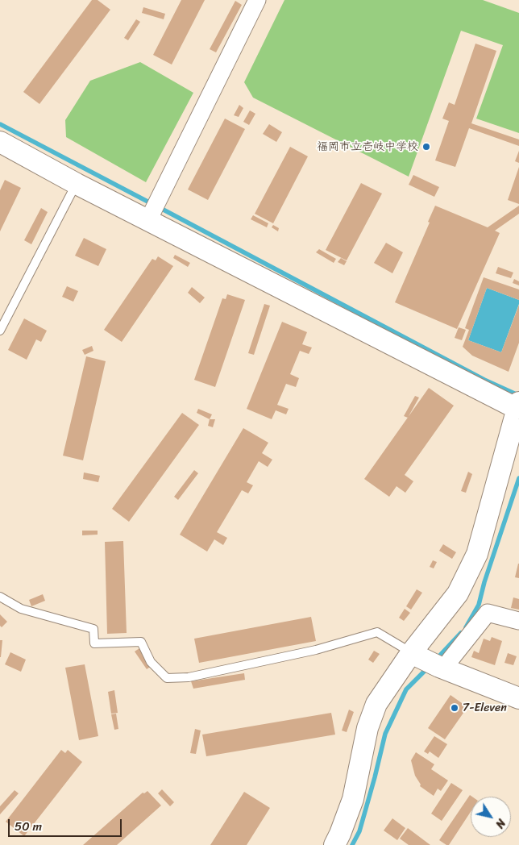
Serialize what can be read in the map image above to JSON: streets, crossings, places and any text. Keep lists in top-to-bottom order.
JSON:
{
  "places": ["福岡市立壱岐中学校", "7-Eleven"],
  "scale_bar": "50 m",
  "north": "bottom right"
}
